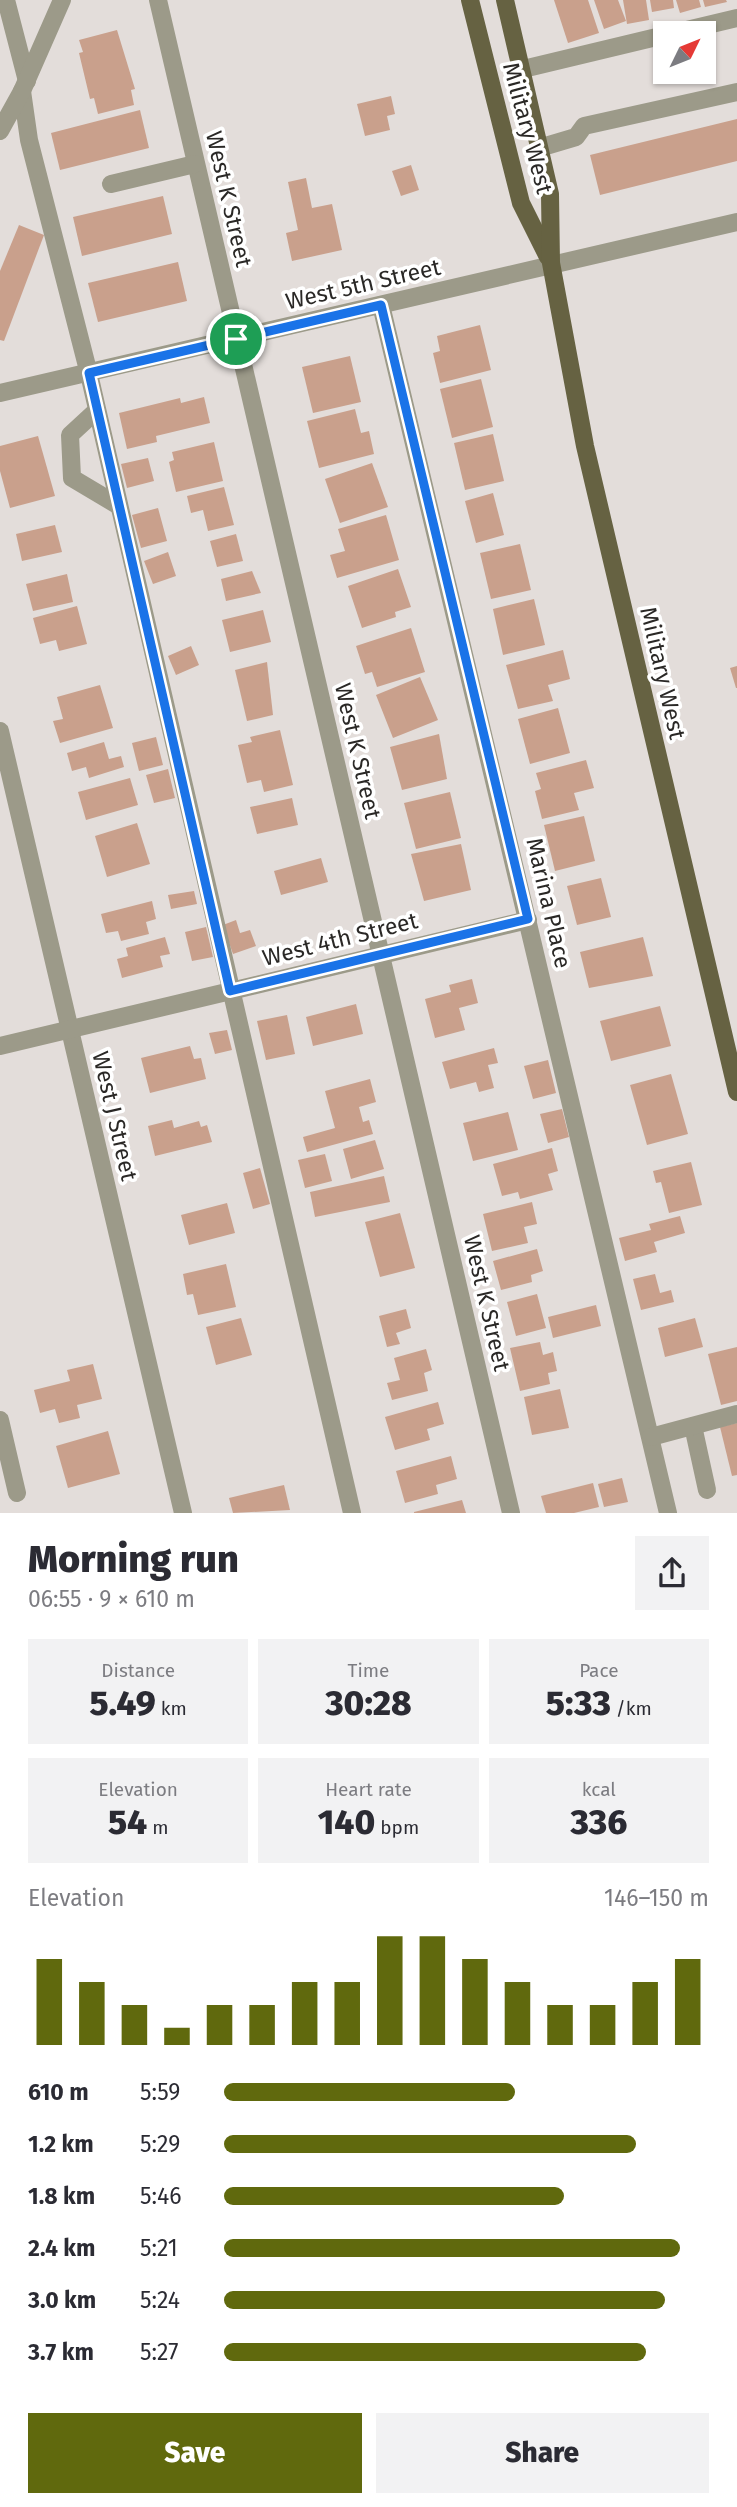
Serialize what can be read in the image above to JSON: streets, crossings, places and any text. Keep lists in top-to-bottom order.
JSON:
{
  "streets": {
    "main road": ["Military West"],
    "street": [
      "West K Street",
      "West 5th Street",
      "Marina Place",
      "West 4th Street",
      "West J Street"
    ]
  },
  "crossings": [
    ["Military West", "West 5th Street"],
    ["West K Street", "West 5th Street"],
    ["West K Street", "West 4th Street"],
    ["West 5th Street", "Marina Place"],
    ["Marina Place", "West 4th Street"],
    ["West 4th Street", "West J Street"]
  ],
  "north": "top right",
  "page": {
    "heading": ["Morning run", "06:55 · 9 × 610 m"],
    "stats": [
      ["Distance", "5.49 km"],
      ["Time", "30:28"],
      ["Pace", "5:33 /km"],
      ["Elevation", "54 m"],
      ["Heart rate", "140 bpm"],
      ["kcal", "336"]
    ],
    "chart": ["Elevation", "146–150 m"],
    "list": [
      {
        "name": "610 m",
        "note": "5:59"
      },
      {
        "name": "1.2 km",
        "note": "5:29"
      },
      {
        "name": "1.8 km",
        "note": "5:46"
      },
      {
        "name": "2.4 km",
        "note": "5:21"
      },
      {
        "name": "3.0 km",
        "note": "5:24"
      },
      {
        "name": "3.7 km",
        "note": "5:27"
      }
    ],
    "buttons": ["Save", "Share"]
  }
}
